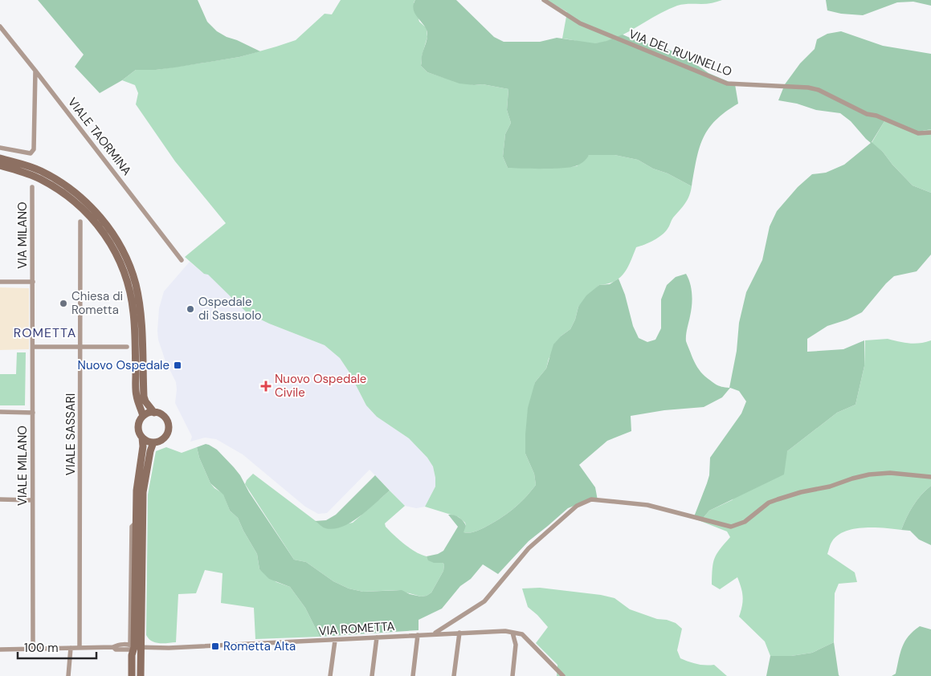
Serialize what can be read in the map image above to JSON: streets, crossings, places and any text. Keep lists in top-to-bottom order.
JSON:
{
  "streets": {
    "street": [
      "VIA DEL RUVINELLO",
      "VIALE TAORMINA",
      "VIA MILANO",
      "VIALE SASSARI",
      "VIALE MILANO",
      "VIA ROMETTA"
    ]
  },
  "crossings": [
    ["VIA MILANO", "VIALE MILANO"],
    ["VIALE SASSARI", "VIA ROMETTA"],
    ["VIALE MILANO", "VIA ROMETTA"]
  ],
  "districts": ["ROMETTA"],
  "places": {
    "other": ["Chiesa di Rometta", "Ospedale di Sassuolo"],
    "transit": ["Nuovo Ospedale", "Rometta Alta"],
    "health": ["Nuovo Ospedale Civile"]
  },
  "scale_bar": "100 m"
}
